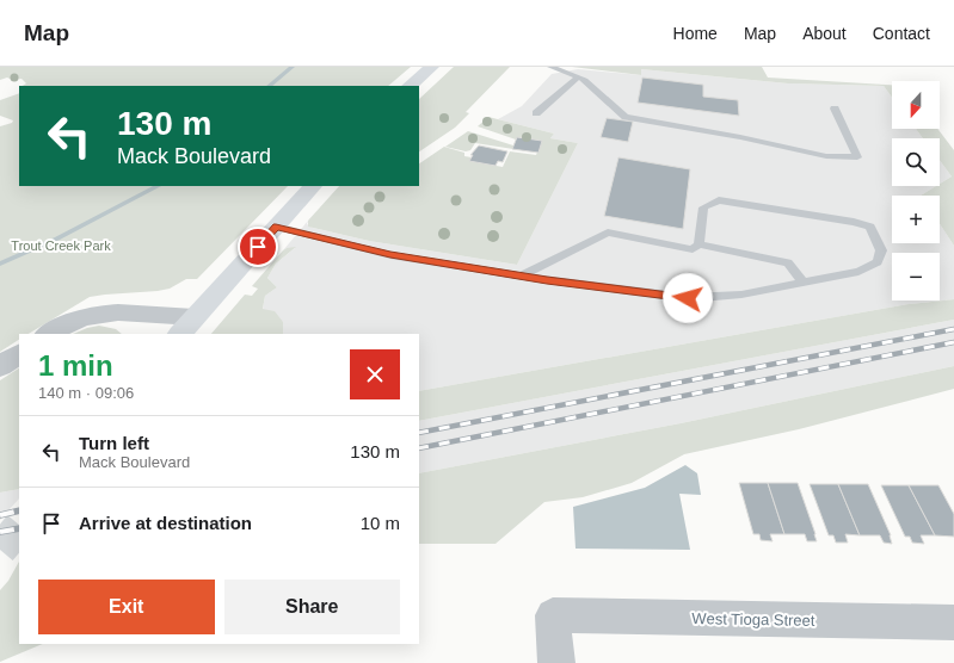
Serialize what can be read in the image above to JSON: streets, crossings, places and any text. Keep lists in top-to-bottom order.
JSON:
{
  "streets": {
    "street": ["West Tioga Street"]
  },
  "parks": ["Trout Creek Park"],
  "north": "bottom",
  "page": {
    "header": "Map",
    "nav": [
      "Home",
      "Map",
      "About",
      "Contact"
    ],
    "map_buttons": ["+", "−"],
    "turn": ["130 m", "Mack Boulevard"],
    "heading": ["1 min", "140 m · 09:06"],
    "list": [
      {
        "name": "Turn left",
        "note": "Mack Boulevard",
        "value": "130 m"
      },
      {
        "name": "Arrive at destination",
        "value": "10 m"
      }
    ],
    "buttons": ["Exit", "Share"]
  }
}
